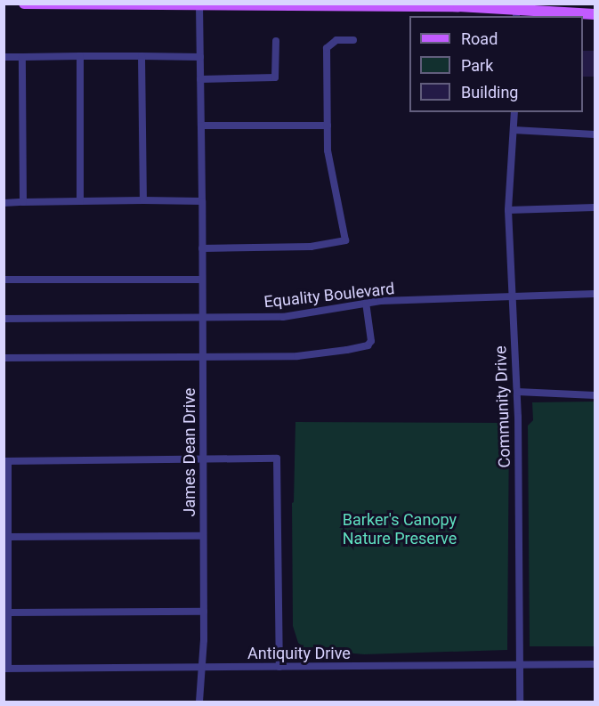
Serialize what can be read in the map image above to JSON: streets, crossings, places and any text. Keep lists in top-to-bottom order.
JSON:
{
  "streets": {
    "street": [
      "Equality Boulevard",
      "Community Drive",
      "James Dean Drive",
      "Antiquity Drive"
    ]
  },
  "crossings": [
    ["Equality Boulevard", "Community Drive"],
    ["Equality Boulevard", "James Dean Drive"],
    ["Community Drive", "Antiquity Drive"],
    ["James Dean Drive", "Antiquity Drive"]
  ],
  "parks": ["Barker's Canopy Nature Preserve"],
  "legend": ["Road", "Park", "Building"]
}
